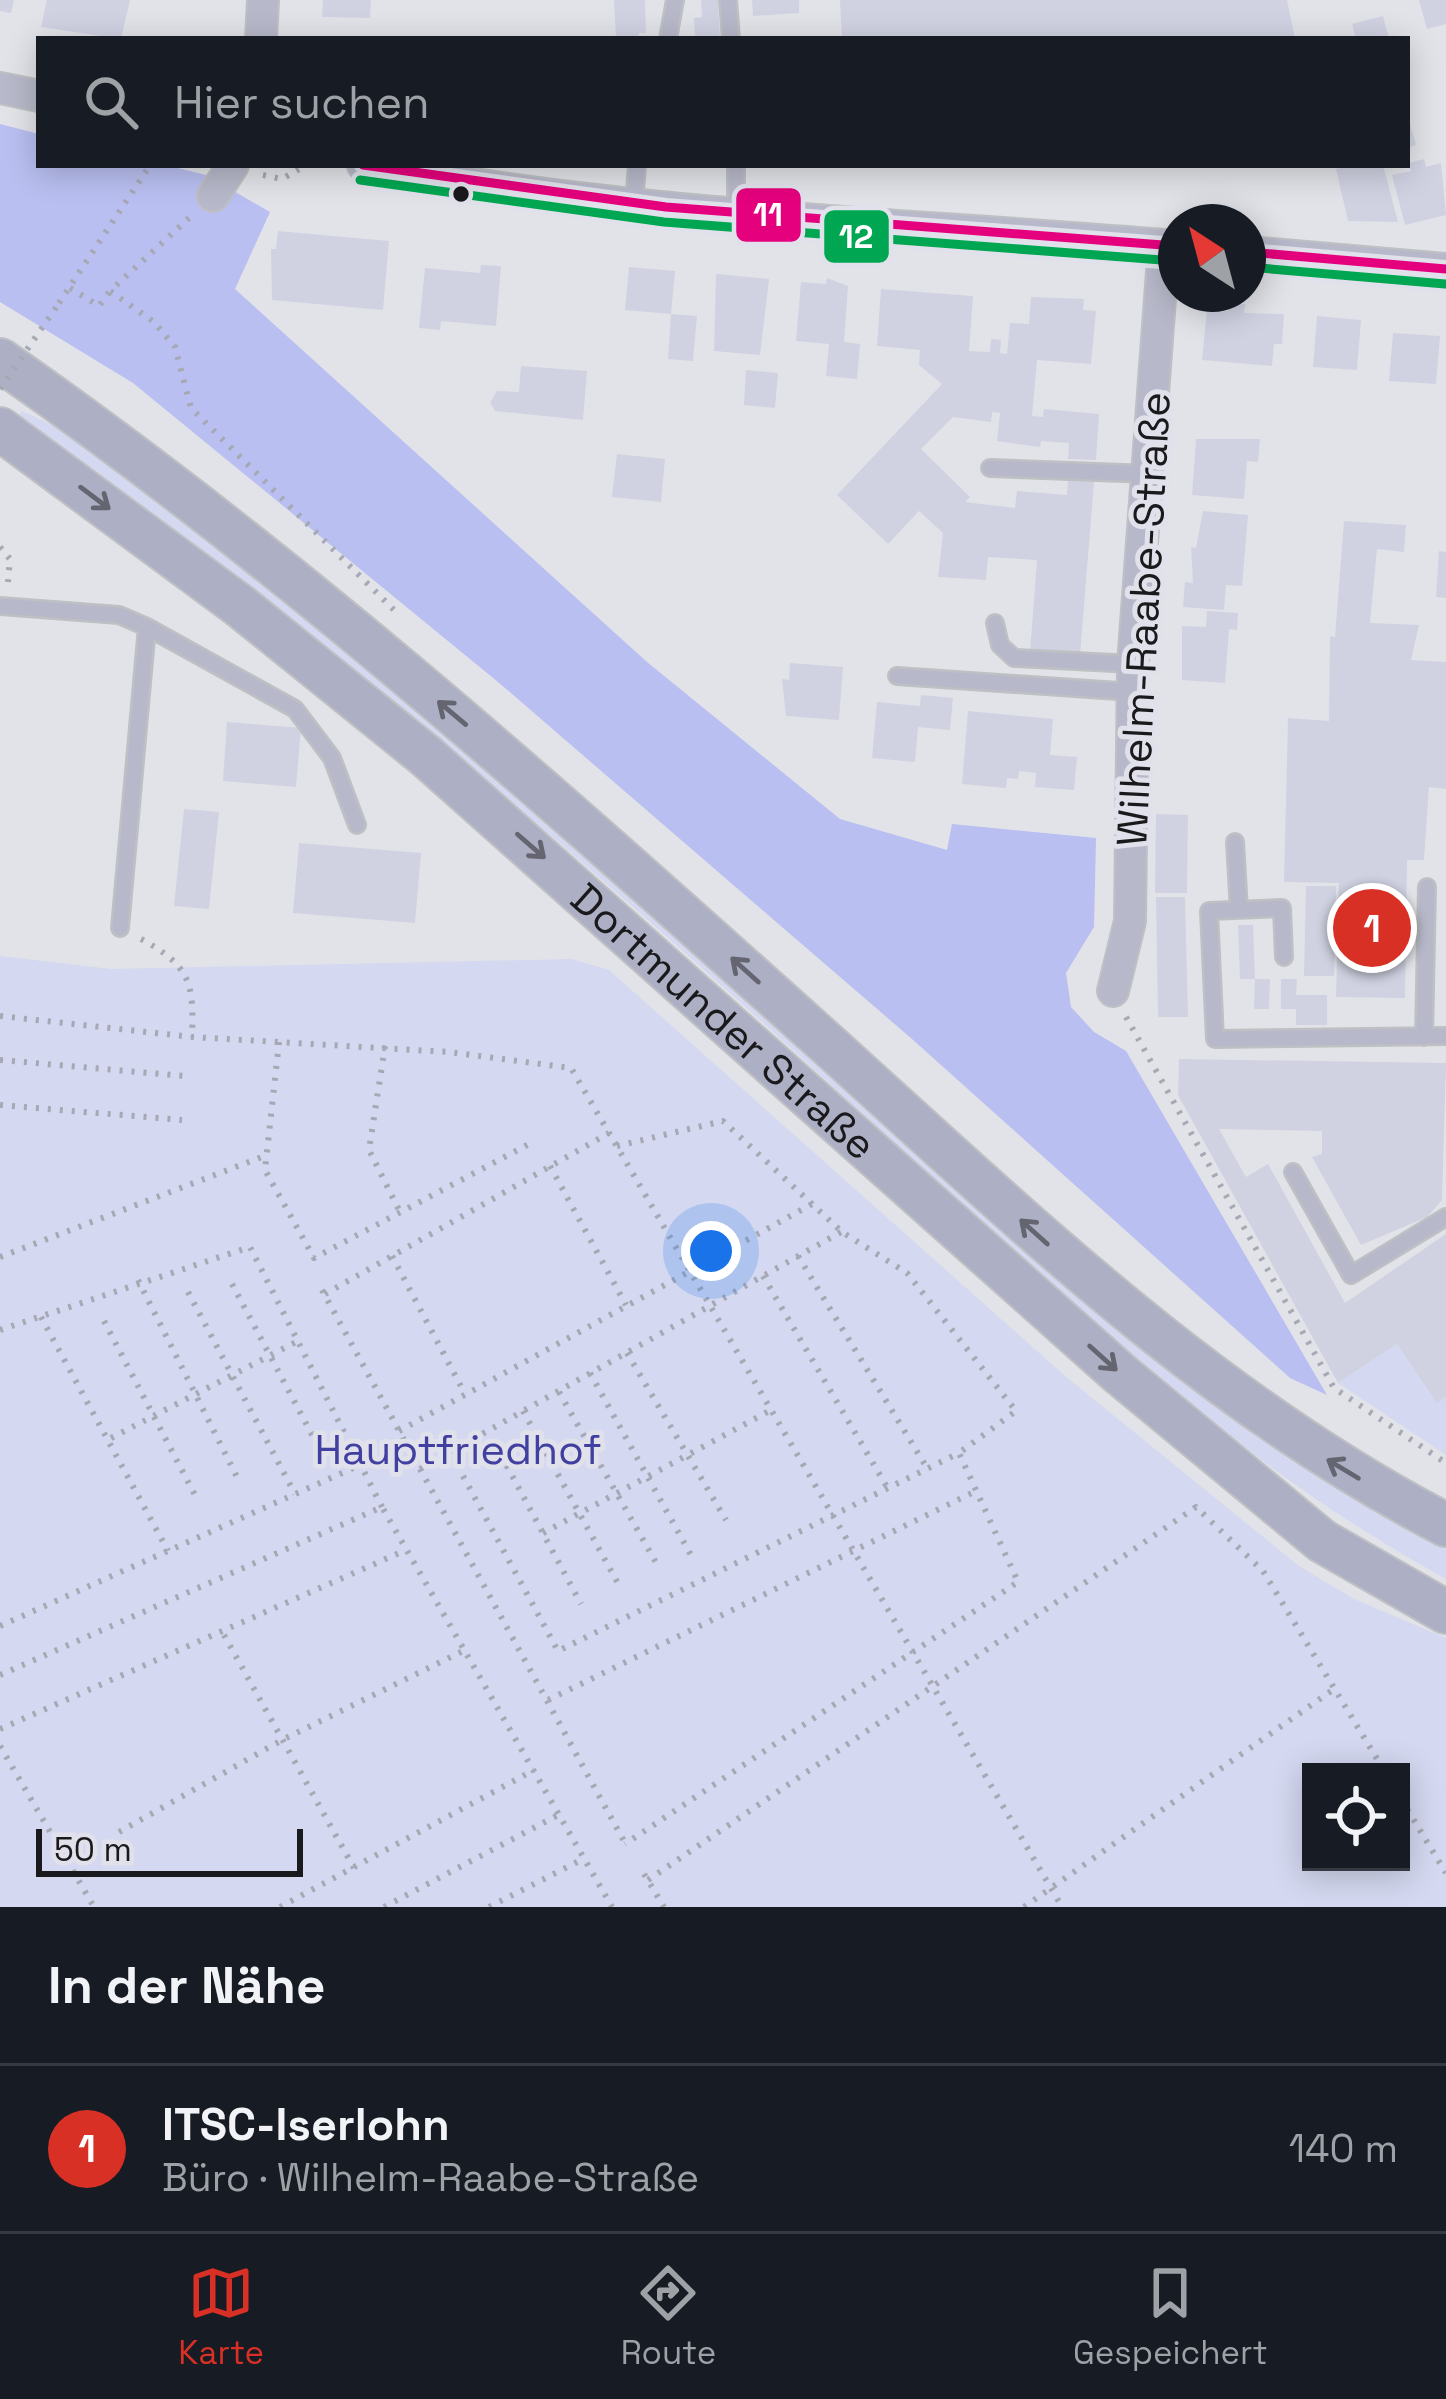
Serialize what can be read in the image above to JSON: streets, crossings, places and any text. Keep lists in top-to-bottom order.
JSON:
{
  "streets": {
    "main road": ["Dortmunder Straße"],
    "street": ["Wilhelm-Raabe-Straße"]
  },
  "parks": ["Hauptfriedhof"],
  "lines": ["transit line 11", "transit line 12"],
  "scale_bar": "50 m",
  "north": "top left",
  "page": {
    "search": "Hier suchen",
    "pins": "1",
    "scale": "50 m",
    "heading": "In der Nähe",
    "list": [
      {
        "mark": "1",
        "name": "ITSC-Iserlohn",
        "note": "Büro · Wilhelm-Raabe-Straße",
        "value": "140 m"
      }
    ],
    "nav": ["Karte", "Route", "Gespeichert"]
  }
}
